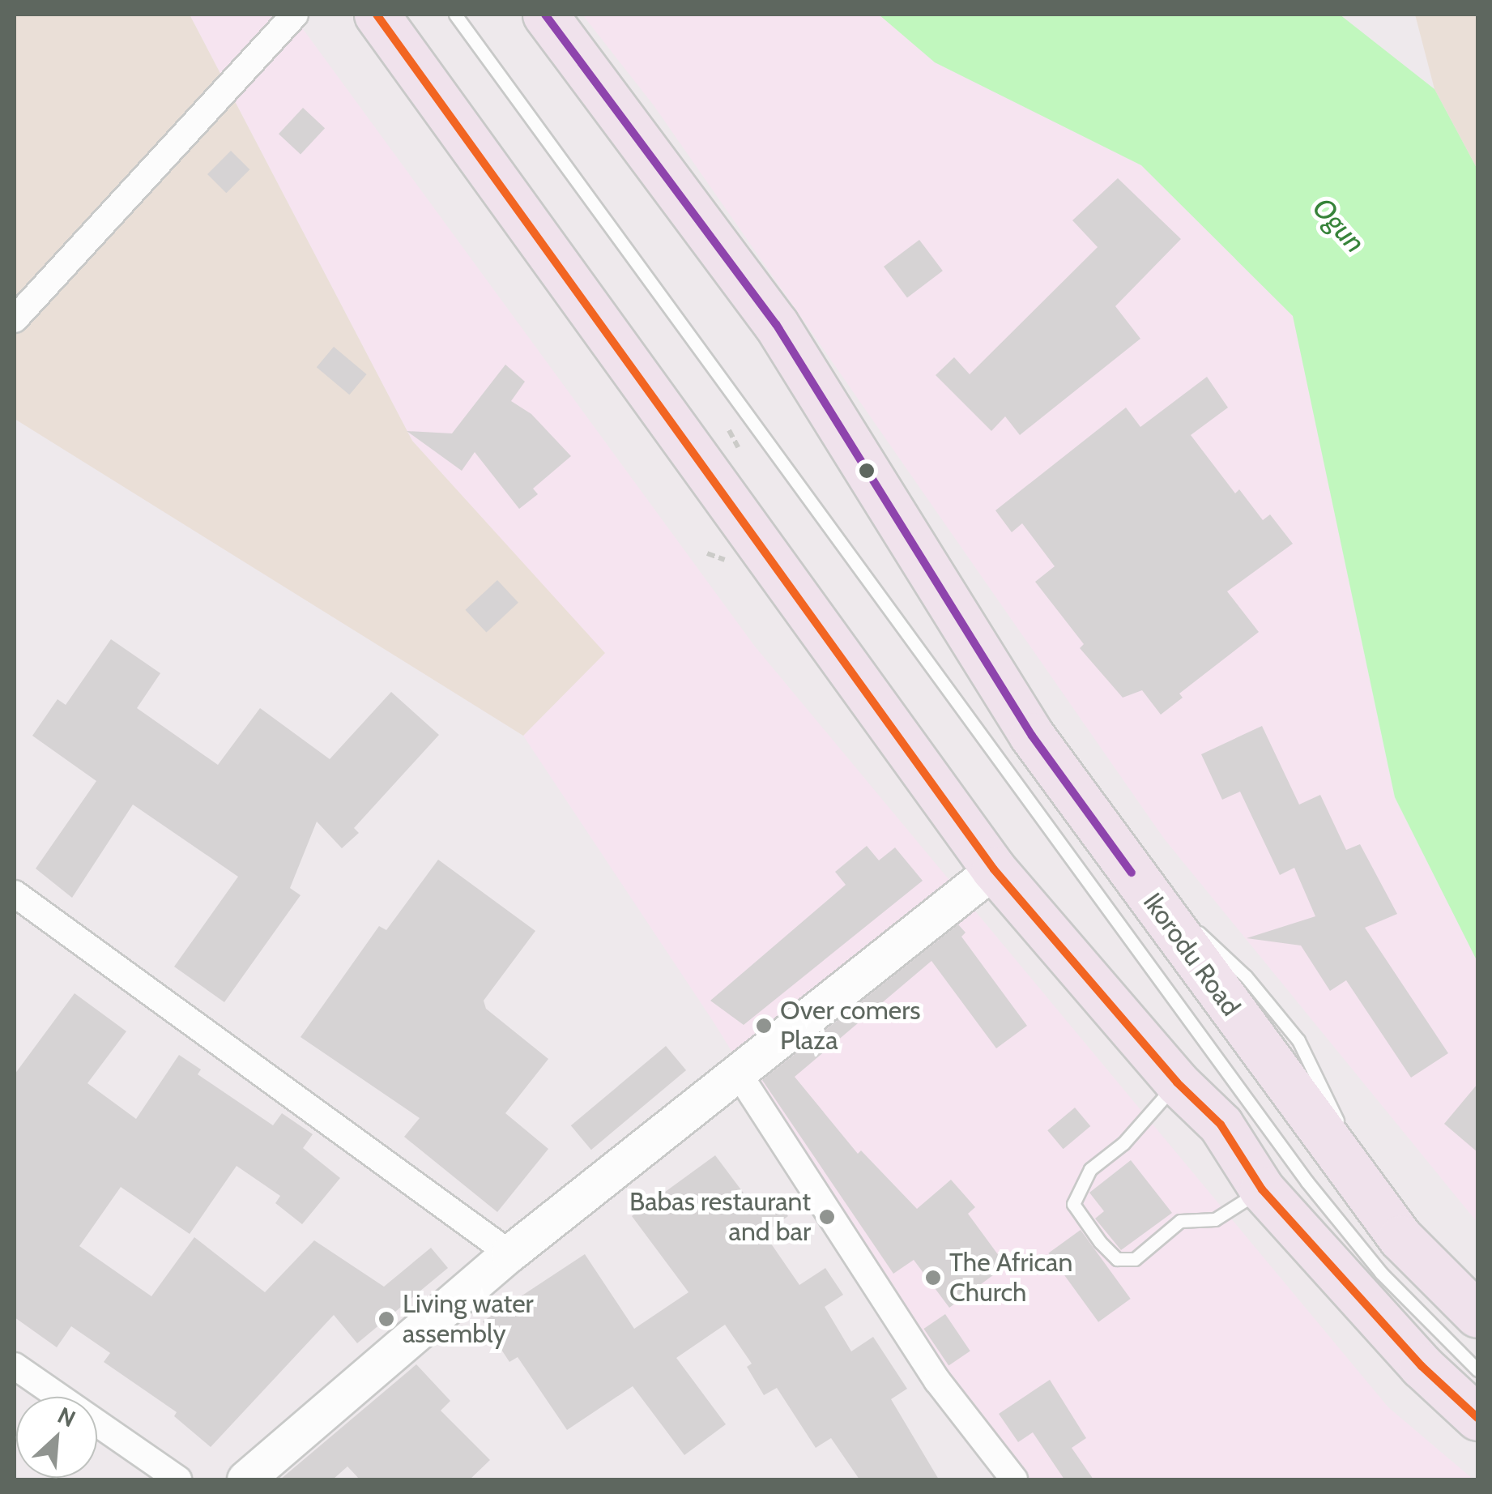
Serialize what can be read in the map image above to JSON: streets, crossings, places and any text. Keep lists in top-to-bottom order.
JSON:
{
  "streets": {
    "highway": ["Ikorodu Road"]
  },
  "water": ["Ogun"],
  "places": [
    "Over comers Plaza",
    "Babas restaurant and bar",
    "The African Church",
    "Living water assembly"
  ],
  "north": "top right"
}
